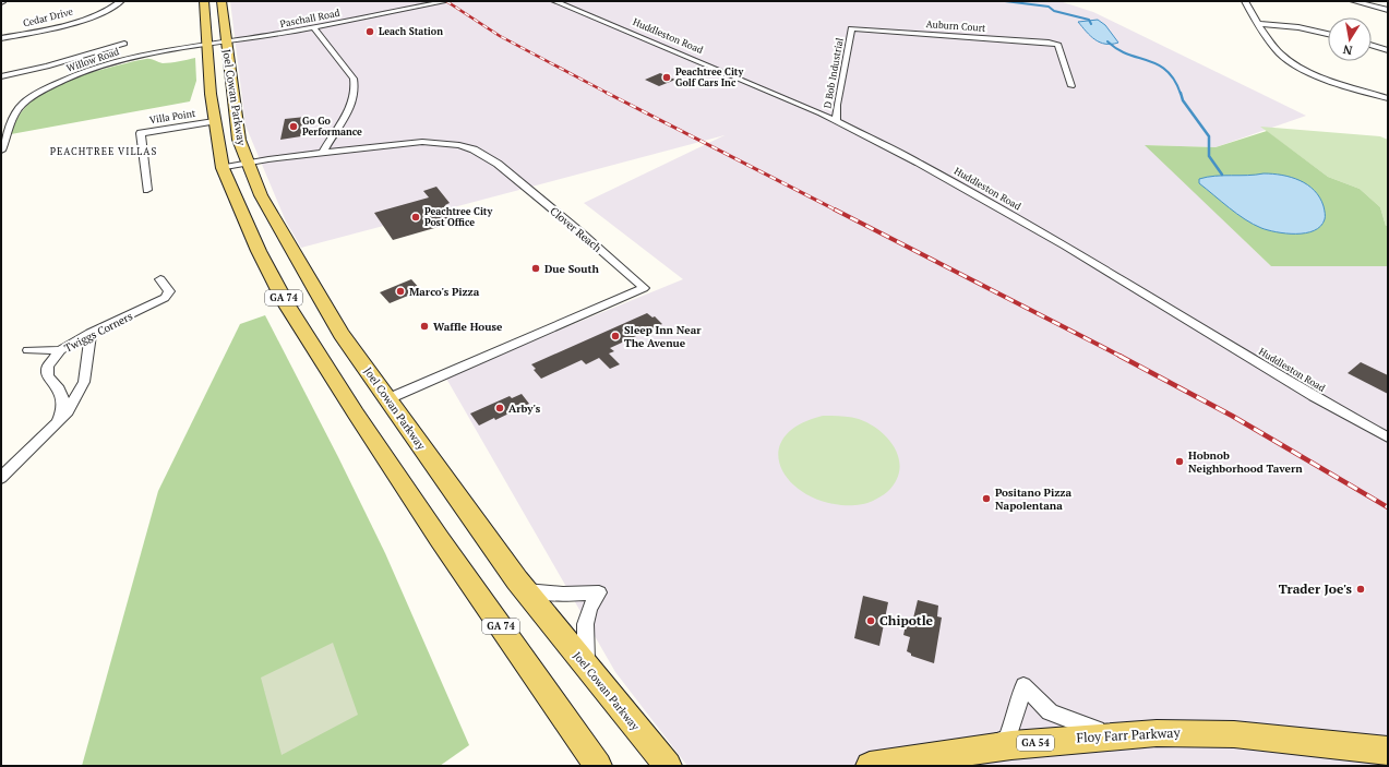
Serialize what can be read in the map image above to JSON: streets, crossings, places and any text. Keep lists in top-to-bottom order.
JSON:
{
  "streets": {
    "main road": [
      "Joel Cowan Parkway",
      "GA 74",
      "Floy Farr Parkway",
      "GA 54"
    ],
    "street": [
      "Cedar Drive",
      "Paschall Road",
      "Auburn Court",
      "Huddleston Road",
      "Willow Road",
      "D Bob Industrial",
      "Villa Point",
      "Clover Reach",
      "Twiggs Corners"
    ]
  },
  "crossings": [
    ["Paschall Road", "Willow Road"],
    ["Paschall Road", "Joel Cowan Parkway"],
    ["Paschall Road", "Clover Reach"],
    ["Auburn Court", "D Bob Industrial"],
    ["Huddleston Road", "D Bob Industrial"],
    ["Willow Road", "Joel Cowan Parkway"],
    ["Willow Road", "Clover Reach"],
    ["Joel Cowan Parkway", "Villa Point"],
    ["Joel Cowan Parkway", "Clover Reach"]
  ],
  "districts": ["PEACHTREE VILLAS"],
  "places": [
    "Leach Station",
    "Peachtree City Golf Cars Inc",
    "Go Go Performance",
    "Peachtree City Post Office",
    "Due South",
    "Marco's Pizza",
    "Waffle House",
    "Sleep Inn Near The Avenue",
    "Arby's",
    "Hobnob Neighborhood Tavern",
    "Positano Pizza Napolentana",
    "Trader Joe's",
    "Chipotle"
  ],
  "north": "bottom"
}
